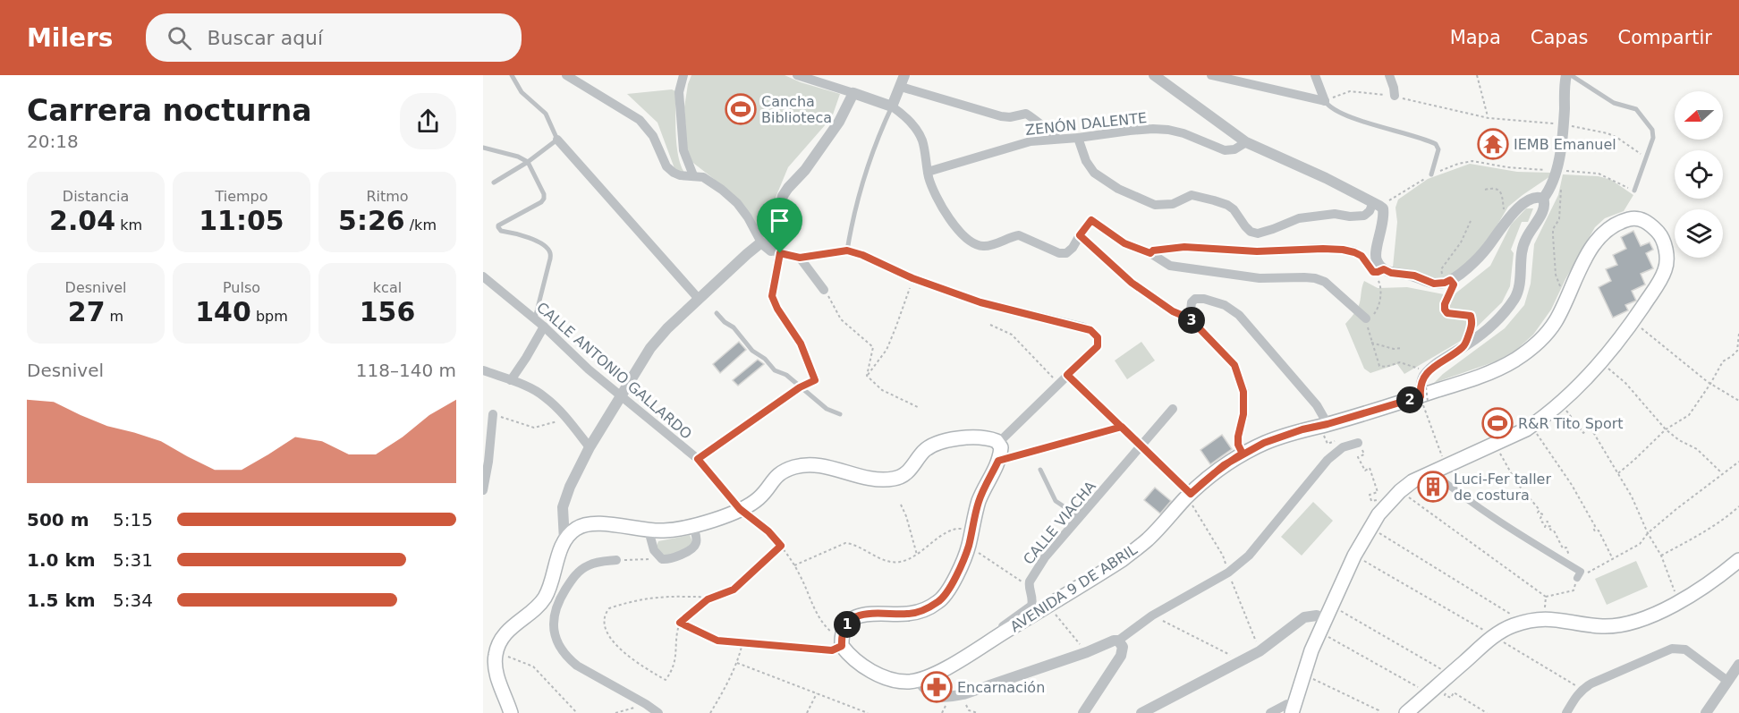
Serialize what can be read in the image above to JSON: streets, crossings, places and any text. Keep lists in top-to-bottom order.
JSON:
{
  "streets": {
    "main road": ["AVENIDA 9 DE ABRIL"],
    "street": ["ZENÓN DALENTE", "CALLE ANTONIO GALLARDO", "CALLE VIACHA"]
  },
  "crossings": [
    ["CALLE ANTONIO GALLARDO", "AVENIDA 9 DE ABRIL"],
    ["CALLE VIACHA", "AVENIDA 9 DE ABRIL"]
  ],
  "places": {
    "sports": ["Cancha Biblioteca", "R&R Tito Sport"],
    "temple": ["IEMB Emanuel"],
    "building": ["Luci-Fer taller de costura"],
    "pharmacy": ["Encarnación"]
  },
  "north": "left",
  "page": {
    "header": "Milers",
    "search": "Buscar aquí",
    "nav": ["Mapa", "Capas", "Compartir"],
    "heading": ["Carrera nocturna", "20:18"],
    "stats": [
      ["Distancia", "2.04 km"],
      ["Tiempo", "11:05"],
      ["Ritmo", "5:26 /km"],
      ["Desnivel", "27 m"],
      ["Pulso", "140 bpm"],
      ["kcal", "156"]
    ],
    "pins": ["3", "2", "1"],
    "chart": ["Desnivel", "118–140 m"],
    "list": [
      {
        "name": "500 m",
        "note": "5:15"
      },
      {
        "name": "1.0 km",
        "note": "5:31"
      },
      {
        "name": "1.5 km",
        "note": "5:34"
      }
    ]
  }
}
